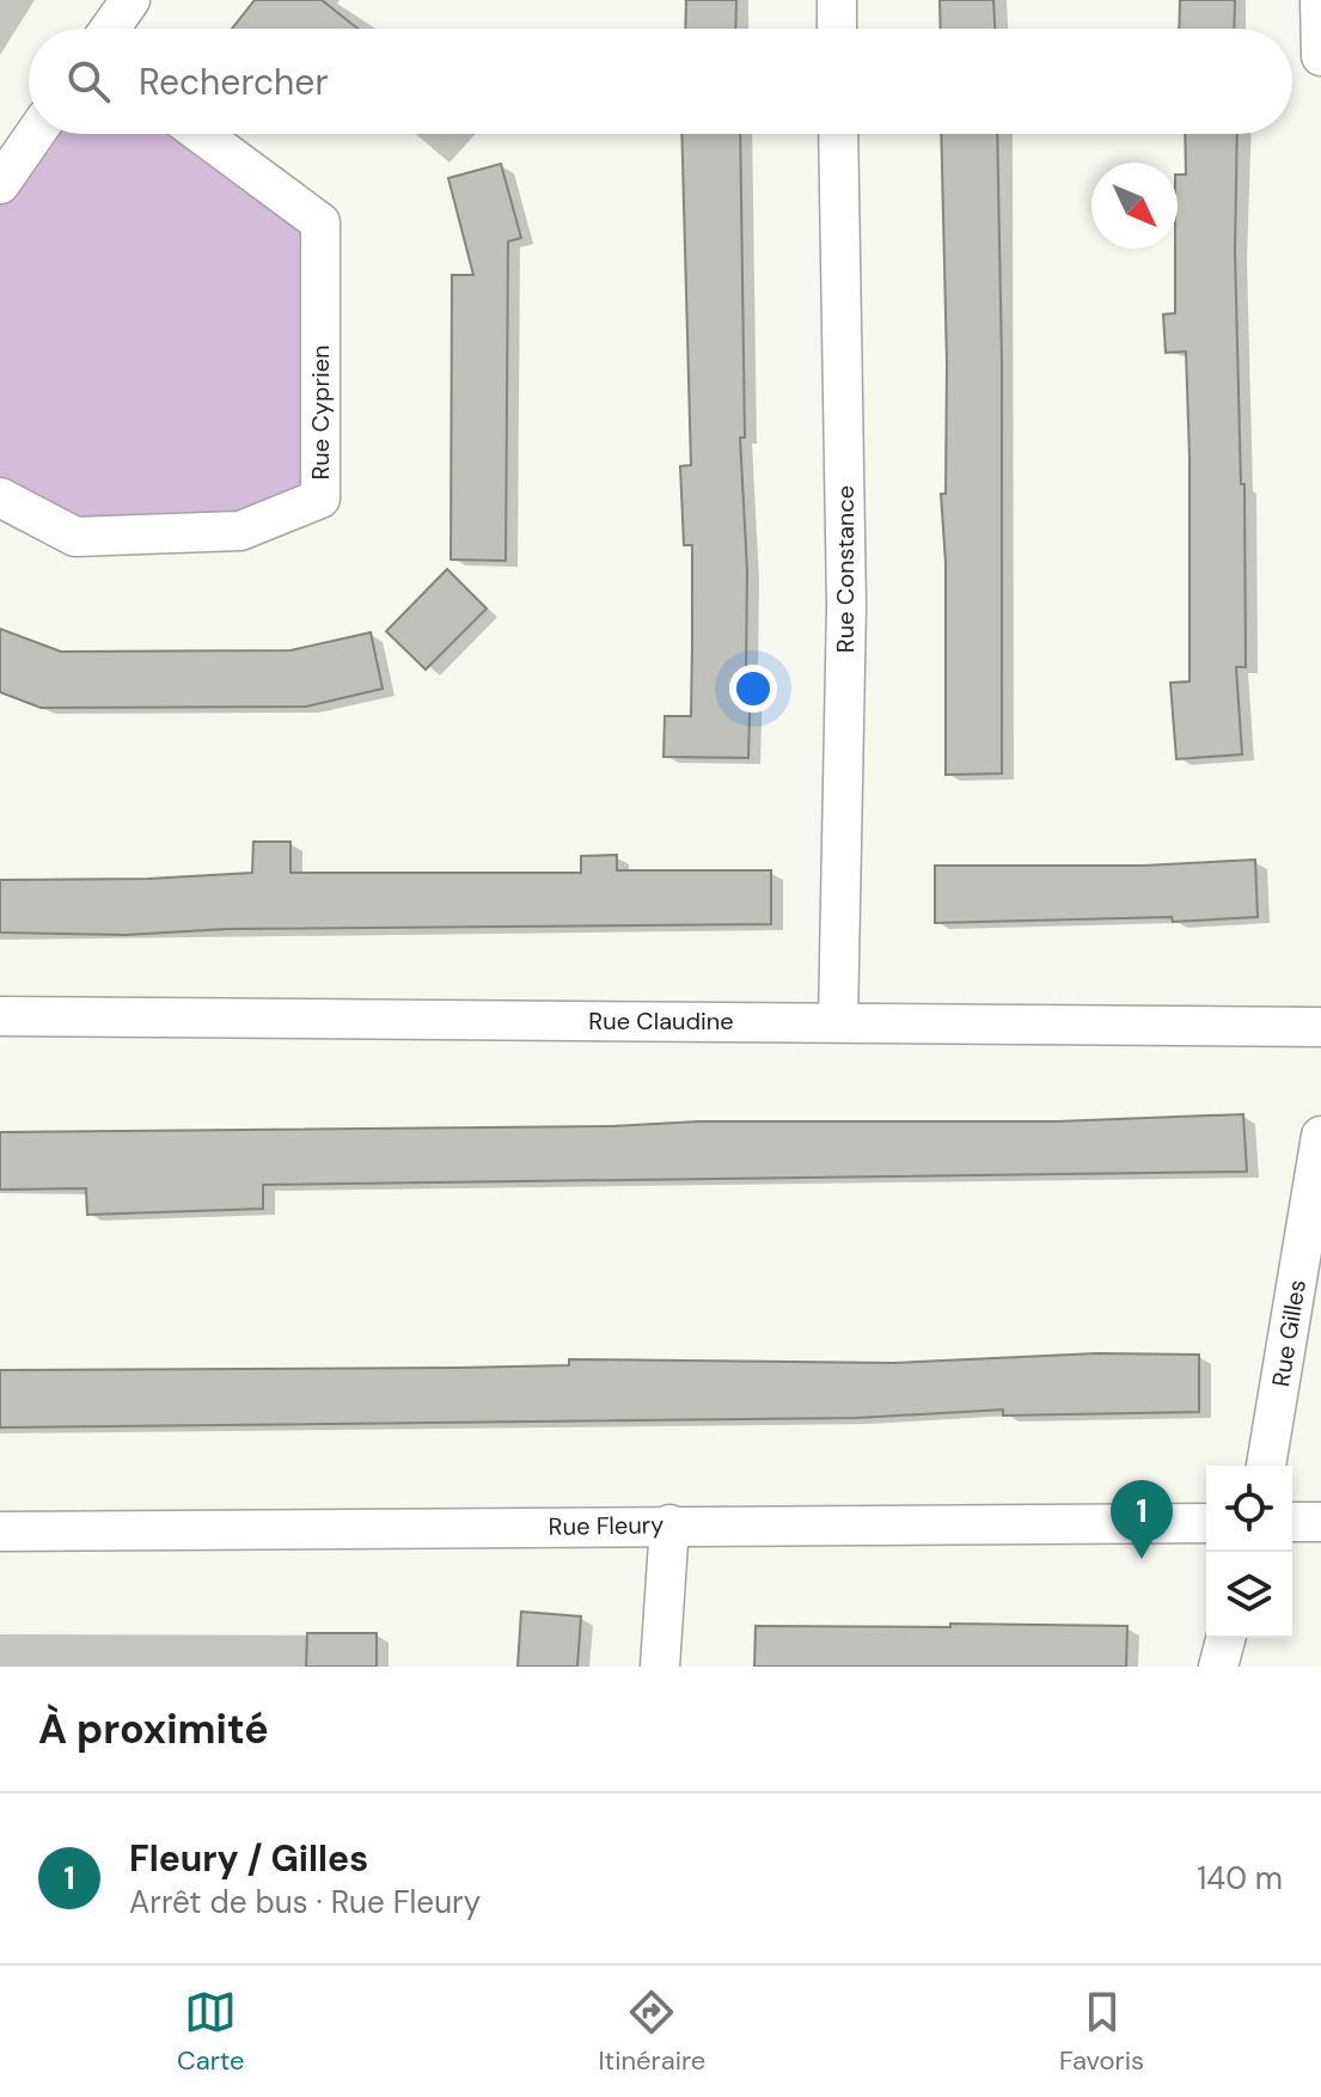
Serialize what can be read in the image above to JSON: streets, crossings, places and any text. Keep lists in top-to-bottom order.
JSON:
{
  "streets": {
    "street": [
      "Rue Cyprien",
      "Rue Constance",
      "Rue Claudine",
      "Rue Gilles",
      "Rue Fleury"
    ]
  },
  "crossings": [
    ["Rue Constance", "Rue Claudine"]
  ],
  "north": "bottom right",
  "page": {
    "search": "Rechercher",
    "pins": "1",
    "heading": "À proximité",
    "list": [
      {
        "mark": "1",
        "name": "Fleury / Gilles",
        "note": "Arrêt de bus · Rue Fleury",
        "value": "140 m"
      }
    ],
    "nav": ["Carte", "Itinéraire", "Favoris"]
  }
}
